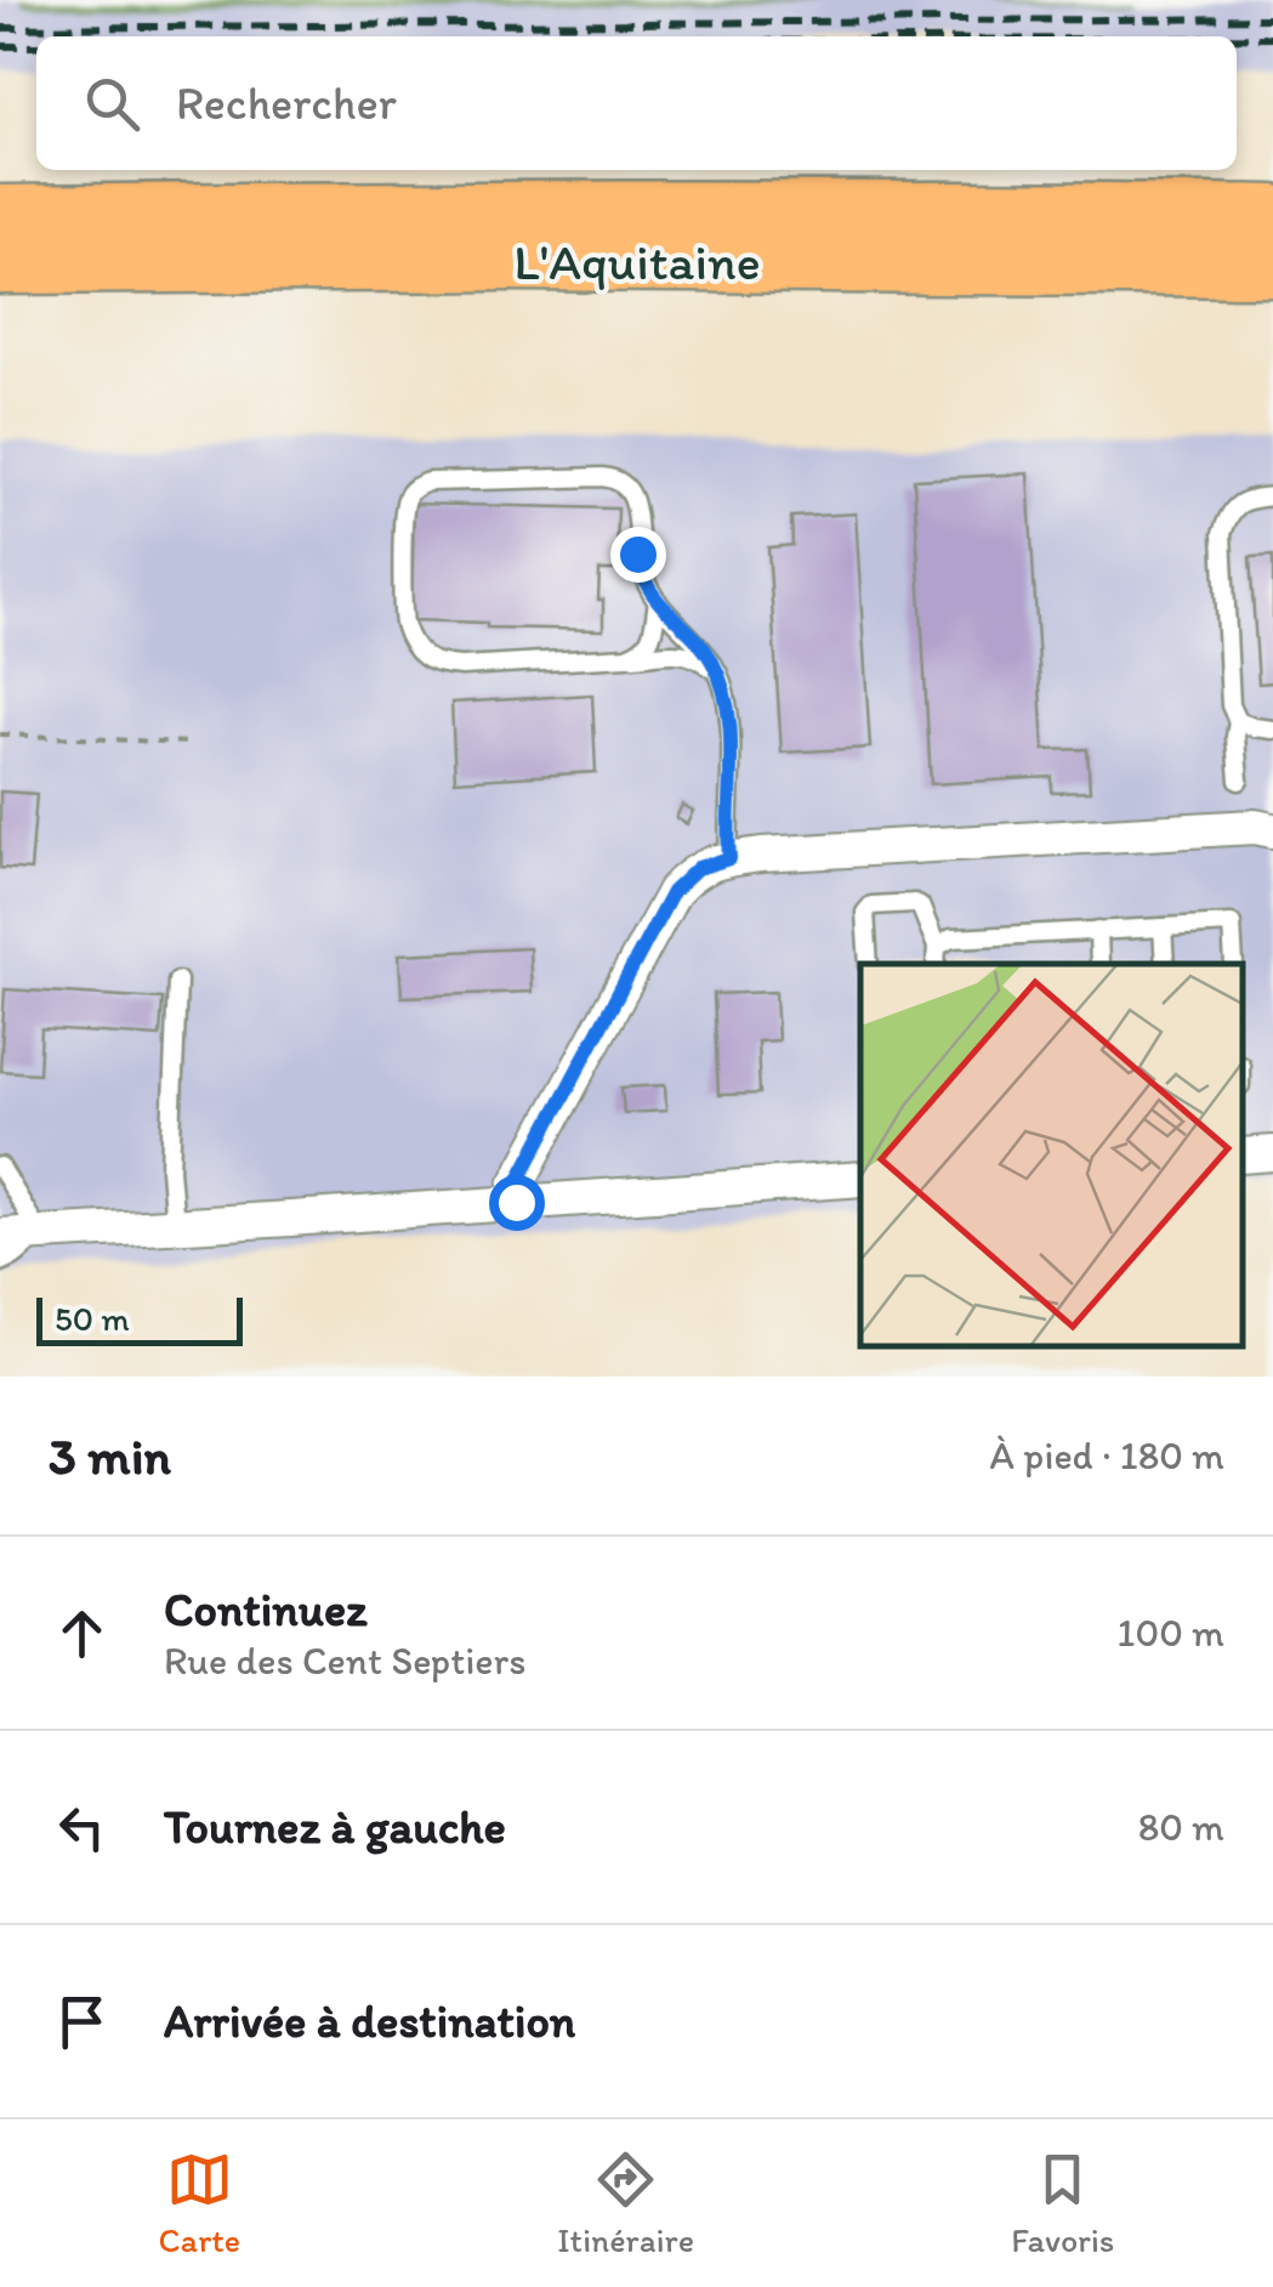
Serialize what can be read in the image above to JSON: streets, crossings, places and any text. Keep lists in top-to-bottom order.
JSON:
{
  "streets": {
    "highway": ["L'Aquitaine"]
  },
  "scale_bar": "50 m",
  "page": {
    "search": "Rechercher",
    "scale": "50 m",
    "heading": ["3 min", "À pied · 180 m"],
    "list": [
      ["Continuez", "Rue des Cent Septiers", "100 m"],
      ["Tournez à gauche", "80 m"],
      "Arrivée à destination"
    ],
    "nav": ["Carte", "Itinéraire", "Favoris"]
  }
}
